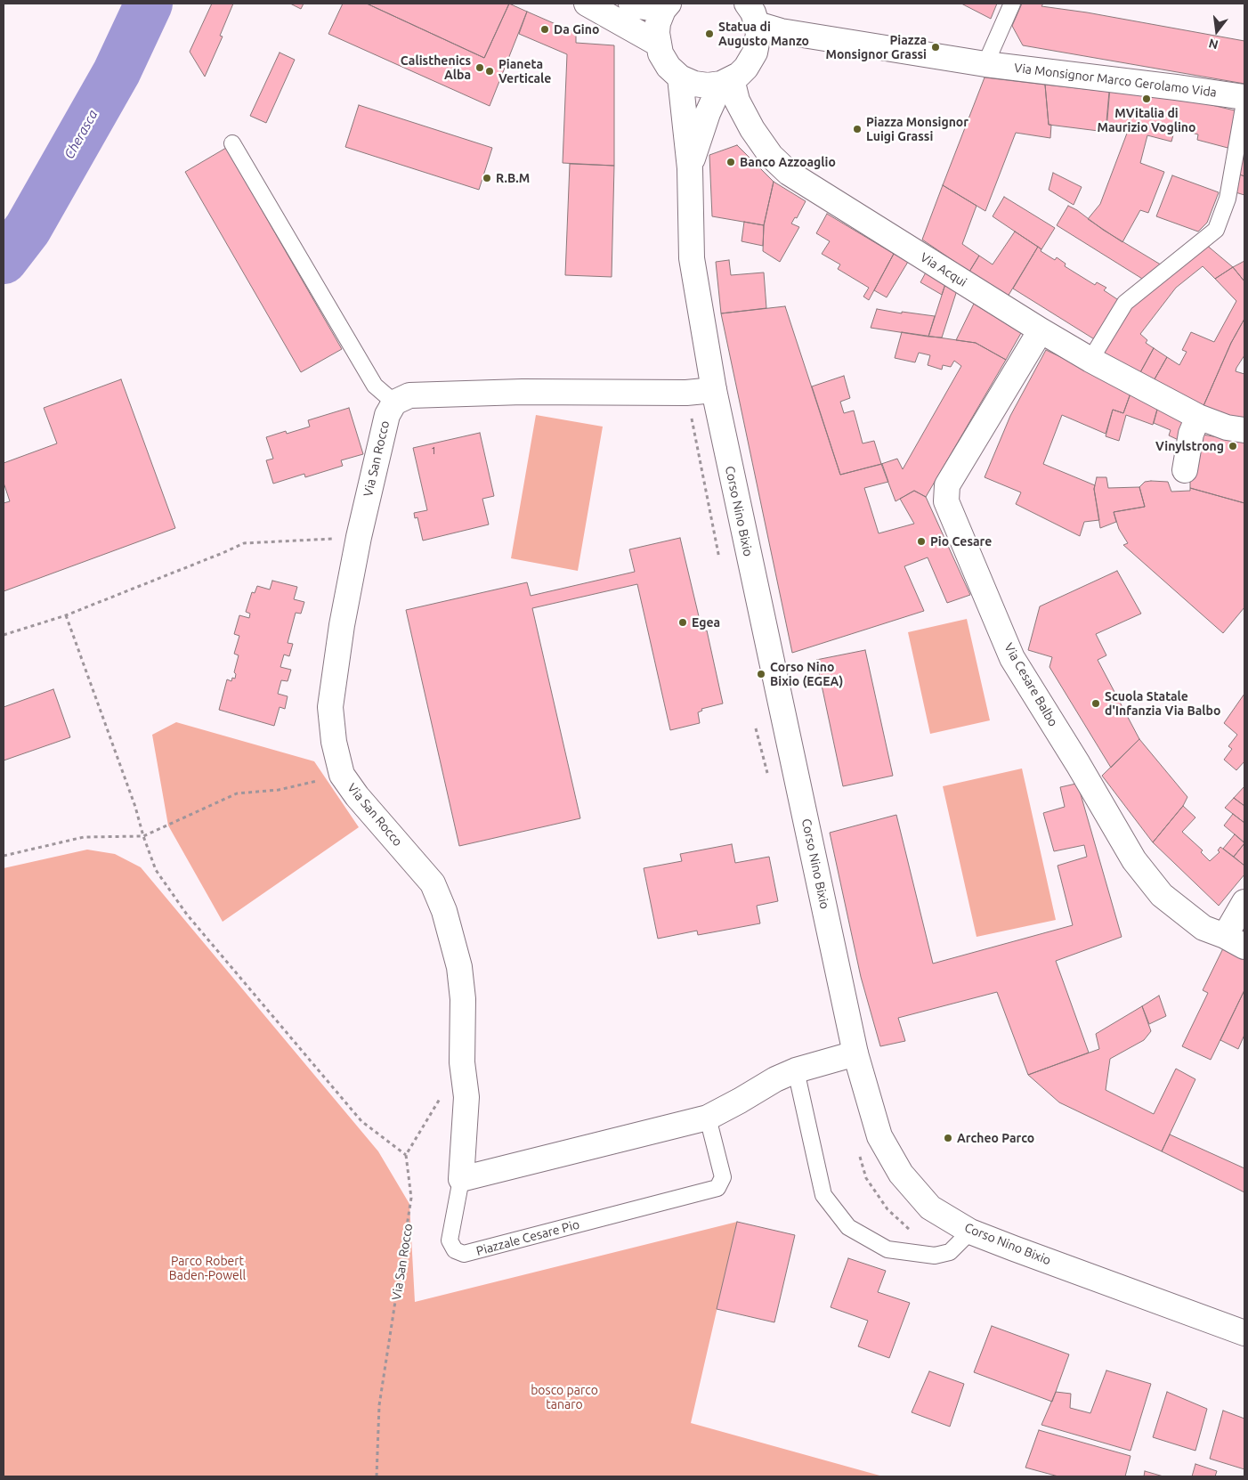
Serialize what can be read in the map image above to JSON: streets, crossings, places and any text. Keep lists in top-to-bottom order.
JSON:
{
  "streets": {
    "street": [
      "Via Monsignor Marco Gerolamo Vida",
      "Via Acqui",
      "Via San Rocco",
      "Corso Nino Bixio",
      "Via Cesare Balbo"
    ],
    "lane": ["Piazzale Cesare Pio"]
  },
  "crossings": [
    ["Via Acqui", "Corso Nino Bixio"],
    ["Via Acqui", "Via Cesare Balbo"],
    ["Via San Rocco", "Piazzale Cesare Pio"]
  ],
  "water": ["Cherasca"],
  "parks": ["Parco Robert Baden-Powell", "bosco parco tanaro"],
  "places": [
    "Da Gino",
    "Statua di Augusto Manzo",
    "Piazza Monsignor Grassi",
    "Calisthenics Alba",
    "Pianeta Verticale",
    "MVitalia di Maurizio Voglino",
    "Piazza Monsignor Luigi Grassi",
    "Banco Azzoaglio",
    "R.B.M",
    "Vinylstrong",
    "Pio Cesare",
    "Egea",
    "Corso Nino Bixio (EGEA)",
    "Scuola Statale d'Infanzia Via Balbo",
    "Archeo Parco"
  ],
  "house_numbers": ["1"],
  "north": "bottom"
}
